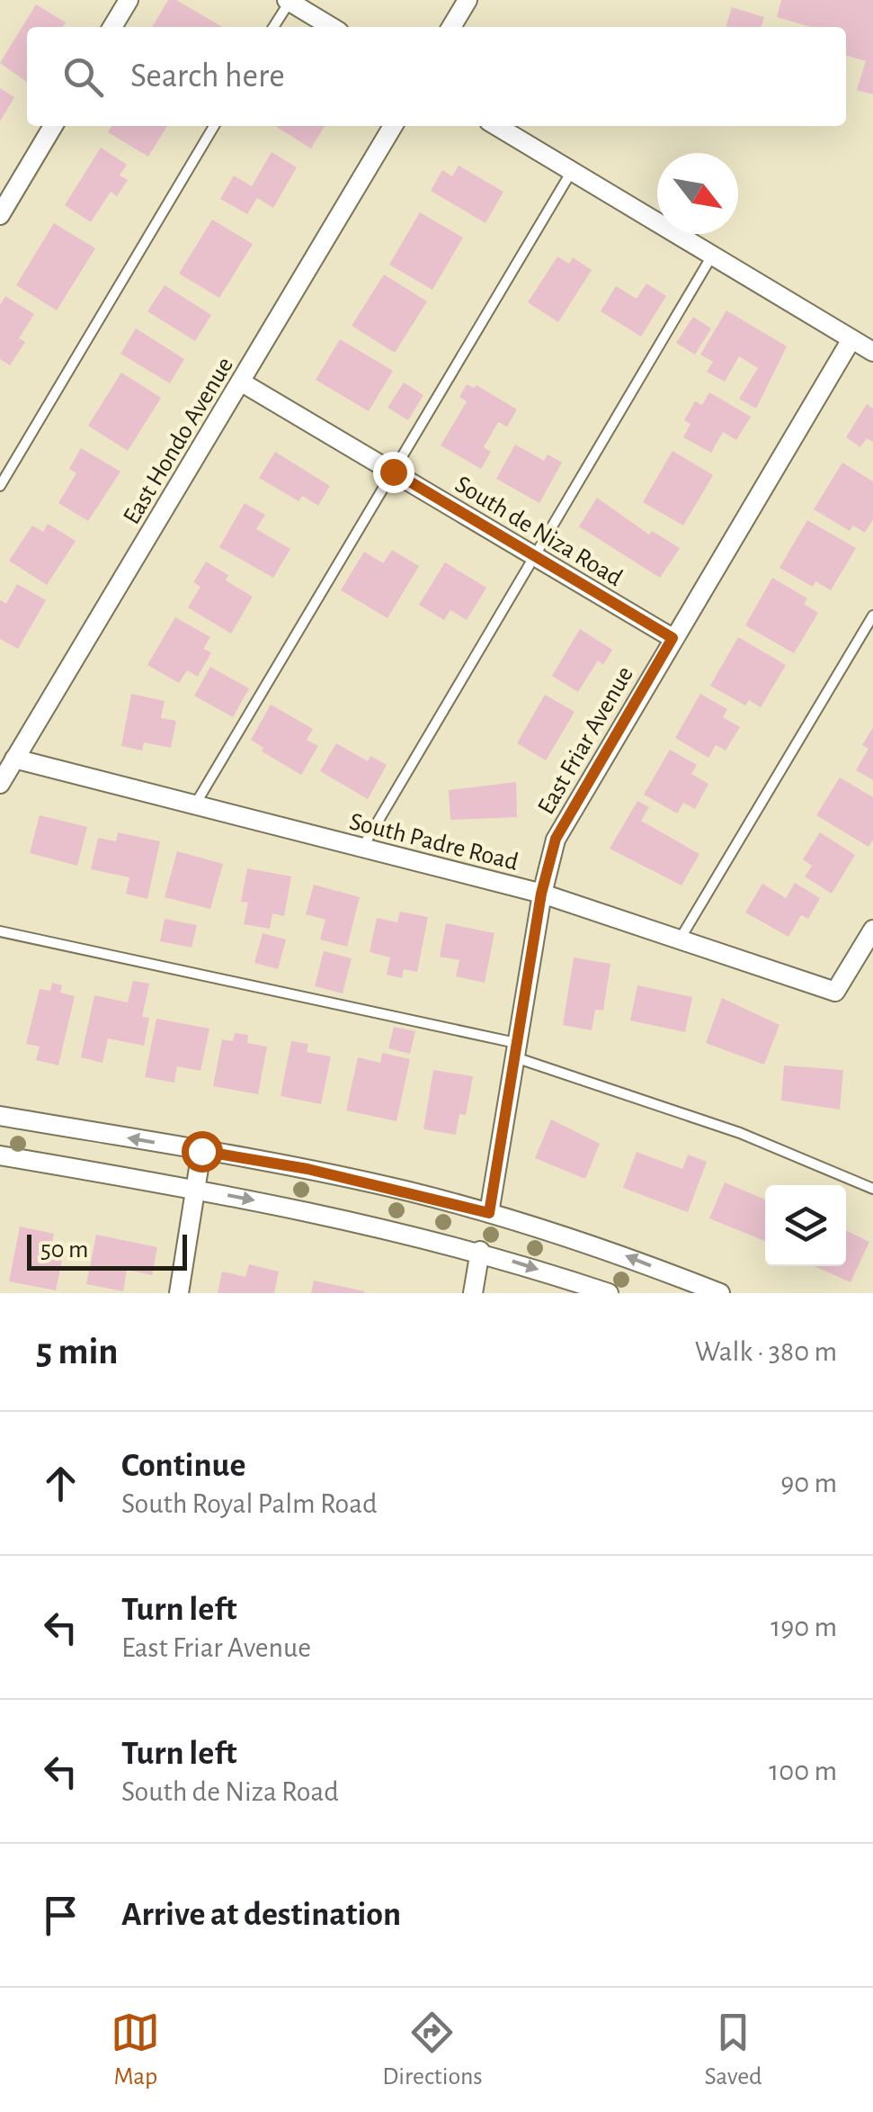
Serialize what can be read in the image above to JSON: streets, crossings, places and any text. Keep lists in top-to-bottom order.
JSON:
{
  "streets": {
    "street": [
      "East Hondo Avenue",
      "South de Niza Road",
      "East Friar Avenue",
      "South Padre Road"
    ]
  },
  "crossings": [
    ["East Hondo Avenue", "South de Niza Road"],
    ["East Hondo Avenue", "South Padre Road"],
    ["South de Niza Road", "East Friar Avenue"],
    ["East Friar Avenue", "South Padre Road"]
  ],
  "scale_bar": "50 m",
  "north": "bottom right",
  "page": {
    "search": "Search here",
    "scale": "50 m",
    "heading": ["5 min", "Walk · 380 m"],
    "list": [
      ["Continue", "South Royal Palm Road", "90 m"],
      ["Turn left", "East Friar Avenue", "190 m"],
      ["Turn left", "South de Niza Road", "100 m"],
      "Arrive at destination"
    ],
    "nav": ["Map", "Directions", "Saved"]
  }
}
